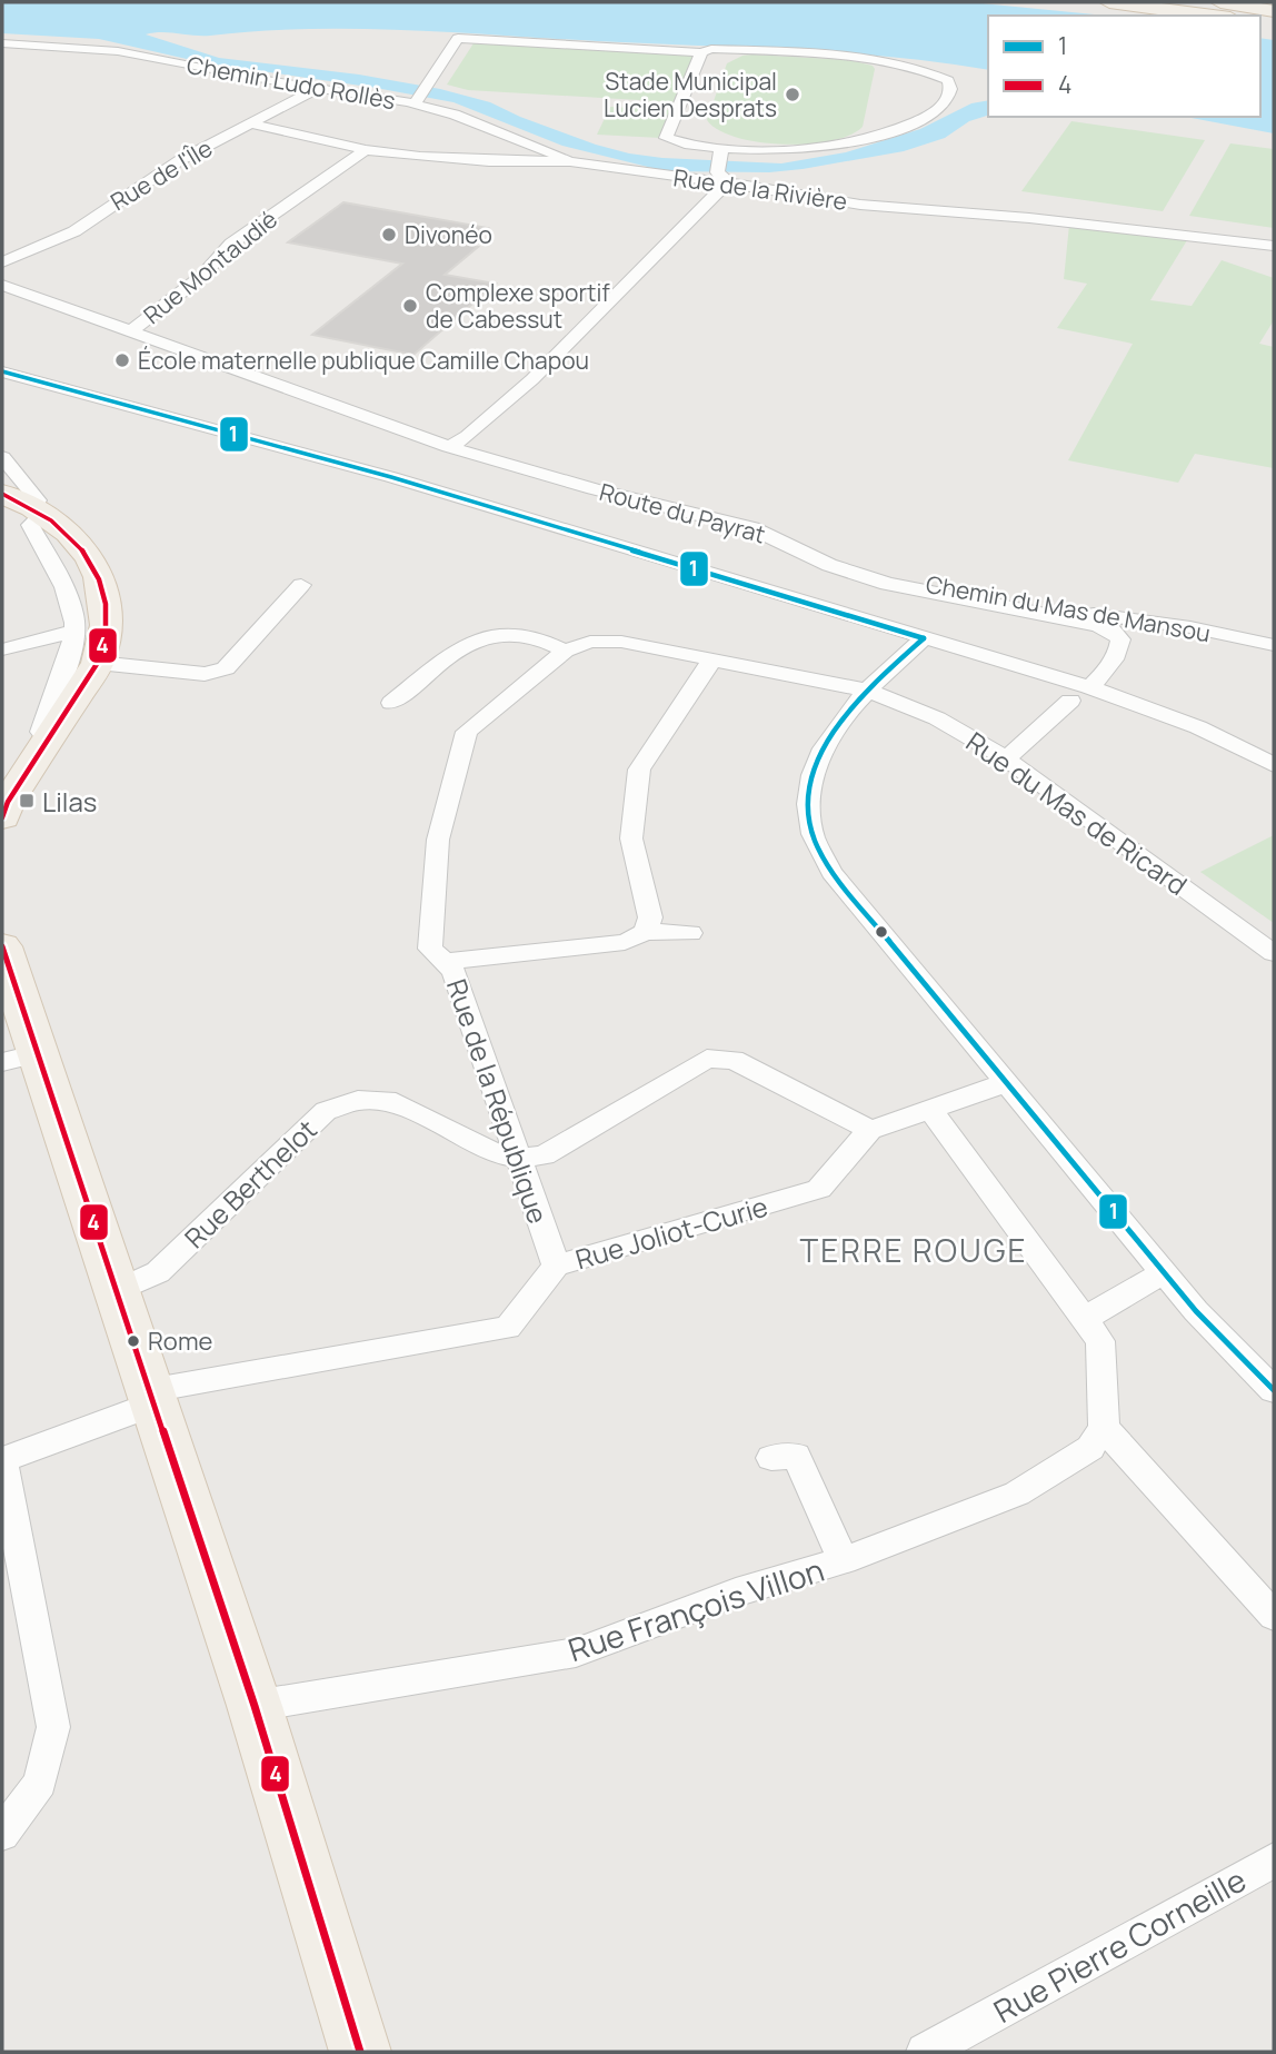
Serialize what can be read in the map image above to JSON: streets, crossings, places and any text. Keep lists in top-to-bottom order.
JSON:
{
  "streets": {
    "street": [
      "Chemin Ludo Rollès",
      "Rue de l'Île",
      "Rue de la Rivière",
      "Rue Montaudié",
      "Route du Payrat",
      "Chemin du Mas de Mansou",
      "Rue du Mas de Ricard",
      "Rue de la République",
      "Rue Berthelot",
      "Rue Joliot-Curie",
      "Rue François Villon",
      "Rue Pierre Corneille"
    ]
  },
  "crossings": [
    ["Chemin Ludo Rollès", "Rue de l'Île"],
    ["Chemin Ludo Rollès", "Rue de la Rivière"],
    ["Rue de l'Île", "Rue de la Rivière"],
    ["Rue de la Rivière", "Rue Montaudié"],
    ["Rue Montaudié", "Route du Payrat"],
    ["Route du Payrat", "Chemin du Mas de Mansou"],
    ["Rue du Mas de Ricard", "Rue de la République"],
    ["Rue de la République", "Rue Berthelot"],
    ["Rue de la République", "Rue Joliot-Curie"]
  ],
  "districts": ["TERRE ROUGE"],
  "places": {
    "other": [
      "Stade Municipal Lucien Desprats",
      "Divonéo",
      "Complexe sportif de Cabessut",
      "École maternelle publique Camille Chapou",
      "Rome"
    ],
    "transit": ["Lilas"]
  },
  "lines": ["transit line 1", "transit line 4"],
  "legend": ["1", "4"]
}
